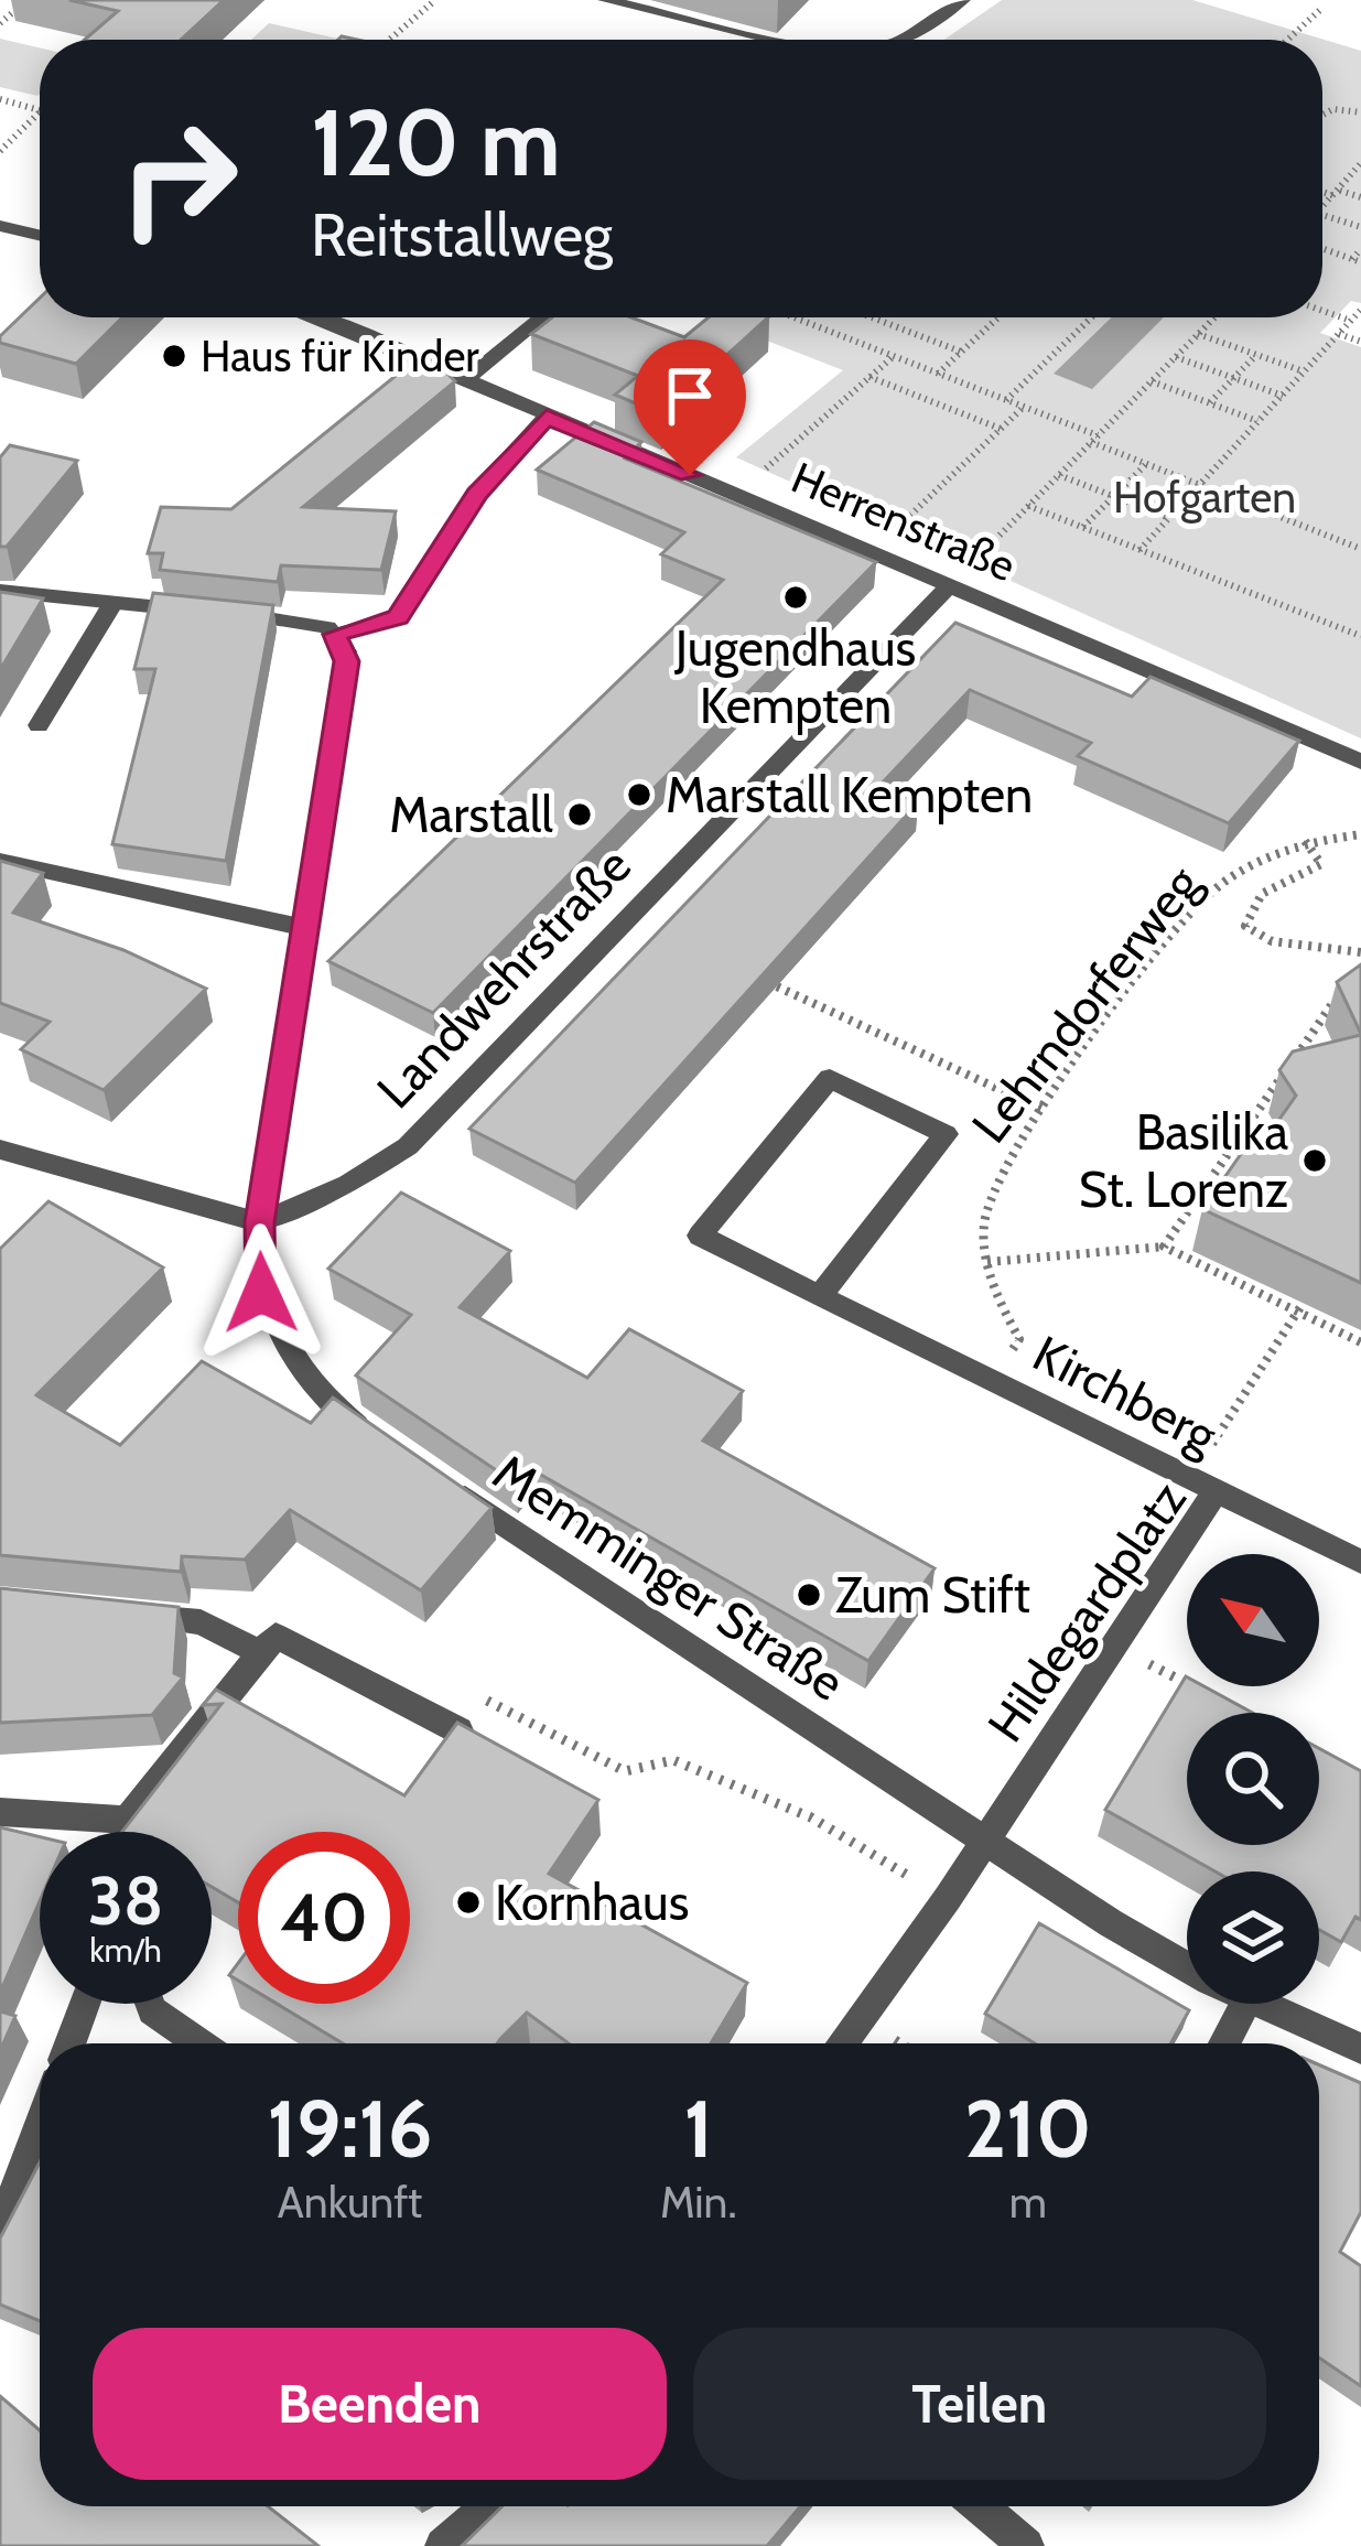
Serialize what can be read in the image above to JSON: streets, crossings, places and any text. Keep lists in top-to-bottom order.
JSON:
{
  "streets": {
    "street": [
      "Herrenstraße",
      "Landwehrstraße",
      "Kirchberg",
      "Memminger Straße",
      "Hildegardplatz"
    ],
    "path": ["Lehrndorferweg"]
  },
  "crossings": [
    ["Herrenstraße", "Landwehrstraße"],
    ["Lehrndorferweg", "Kirchberg"],
    ["Kirchberg", "Hildegardplatz"],
    ["Memminger Straße", "Hildegardplatz"]
  ],
  "parks": ["Hofgarten"],
  "places": [
    "Haus für Kinder",
    "Jugendhaus Kempten",
    "Marstall Kempten",
    "Marstall",
    "Basilika St. Lorenz",
    "Zum Stift",
    "Kornhaus"
  ],
  "north": "top left",
  "page": {
    "turn": ["120 m", "Reitstallweg"],
    "speed": "38 km/h",
    "limit": "40",
    "eta": [
      "19:16",
      "Ankunft",
      "1",
      "Min.",
      "210",
      "m"
    ],
    "buttons": ["Beenden", "Teilen"]
  }
}
